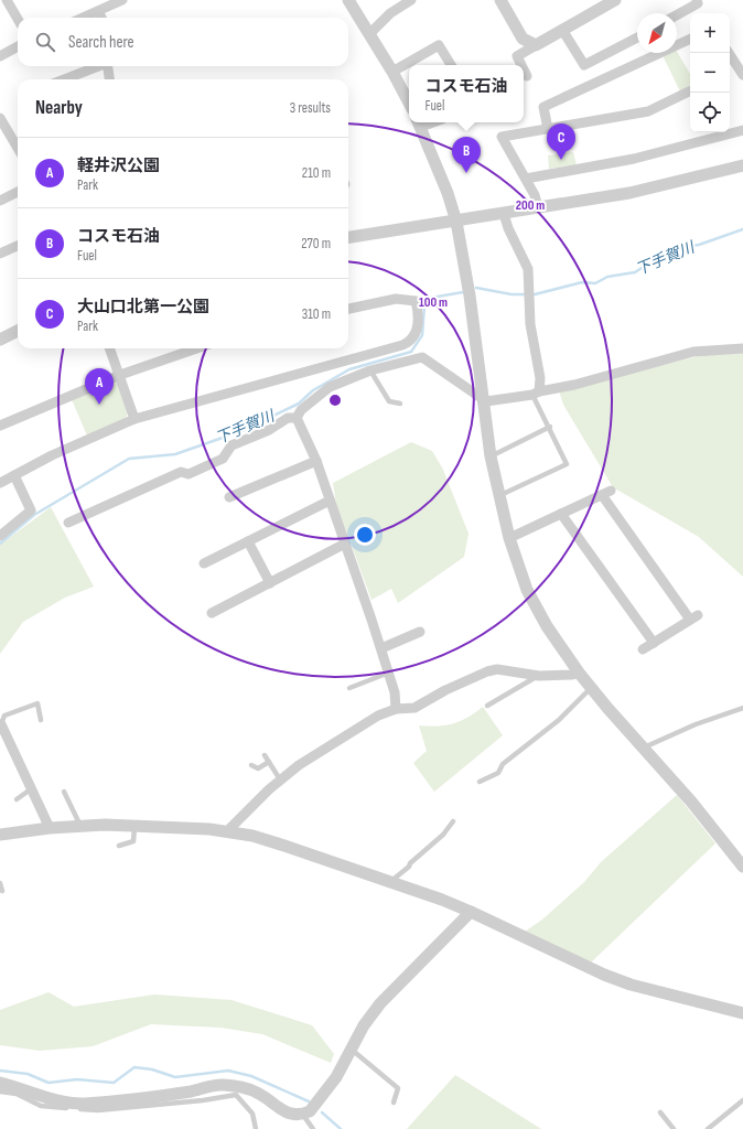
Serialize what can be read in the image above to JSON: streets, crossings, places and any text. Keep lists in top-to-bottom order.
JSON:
{
  "water": ["下手賀川"],
  "north": "bottom left",
  "page": {
    "map_buttons": ["+", "−"],
    "search": "Search here",
    "popup": ["コスモ石油", "Fuel"],
    "heading": ["Nearby", "3 results"],
    "pins": ["C", "B", "A"],
    "list": [
      {
        "mark": "A",
        "name": "軽井沢公園",
        "note": "Park",
        "value": "210 m"
      },
      {
        "mark": "B",
        "name": "コスモ石油",
        "note": "Fuel",
        "value": "270 m"
      },
      {
        "mark": "C",
        "name": "大山口北第一公園",
        "note": "Park",
        "value": "310 m"
      }
    ]
  },
  "rings": ["200 m", "100 m"]
}
